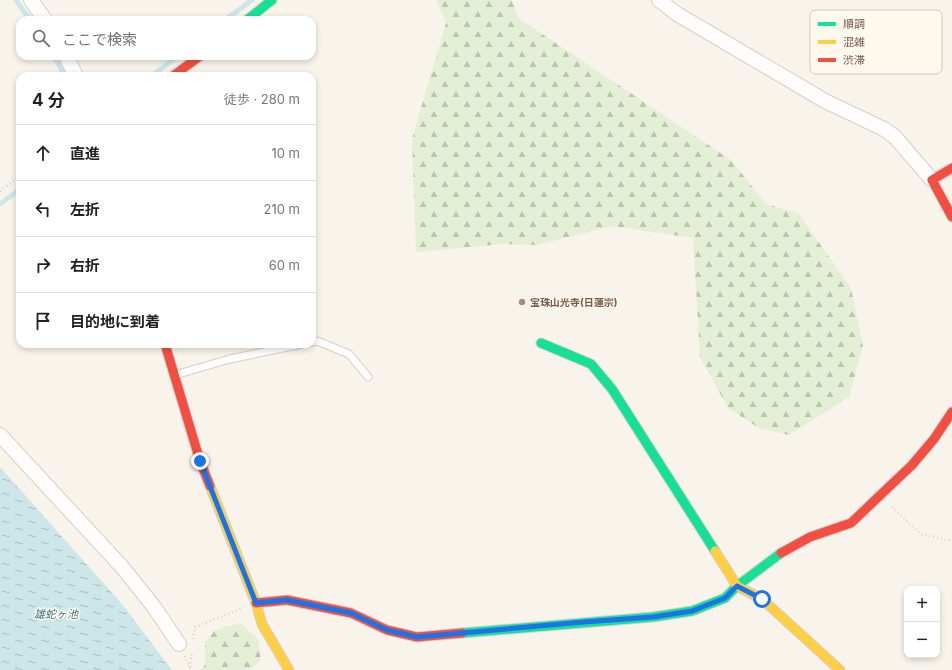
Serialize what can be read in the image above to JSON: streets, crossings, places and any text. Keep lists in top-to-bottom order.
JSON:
{
  "water": ["雄蛇ヶ池"],
  "places": ["宝珠山光寺(日蓮宗)"],
  "legend": ["順調", "混雑", "渋滞"],
  "page": {
    "search": "ここで検索",
    "heading": ["4 分", "徒歩 · 280 m"],
    "list": [
      ["直進", "10 m"],
      ["左折", "210 m"],
      ["右折", "60 m"],
      "目的地に到着"
    ],
    "map_buttons": ["+", "−"]
  }
}
